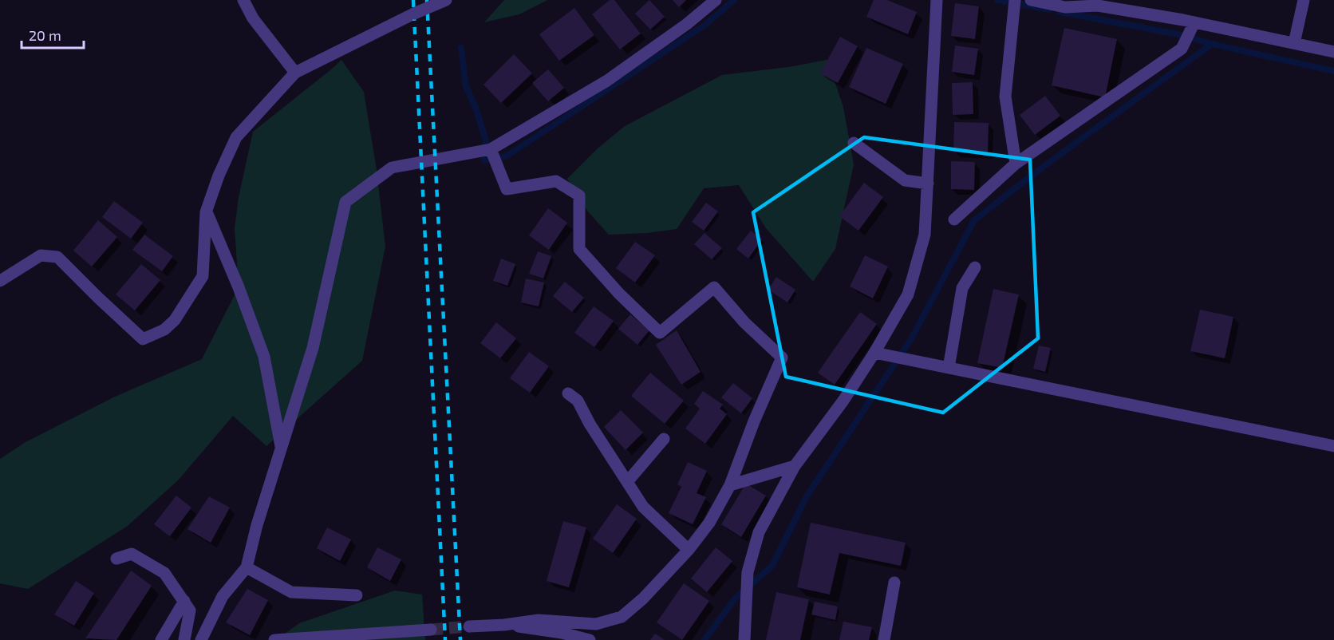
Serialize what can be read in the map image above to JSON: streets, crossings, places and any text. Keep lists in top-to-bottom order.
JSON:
{
  "scale_bar": "20 m"
}
